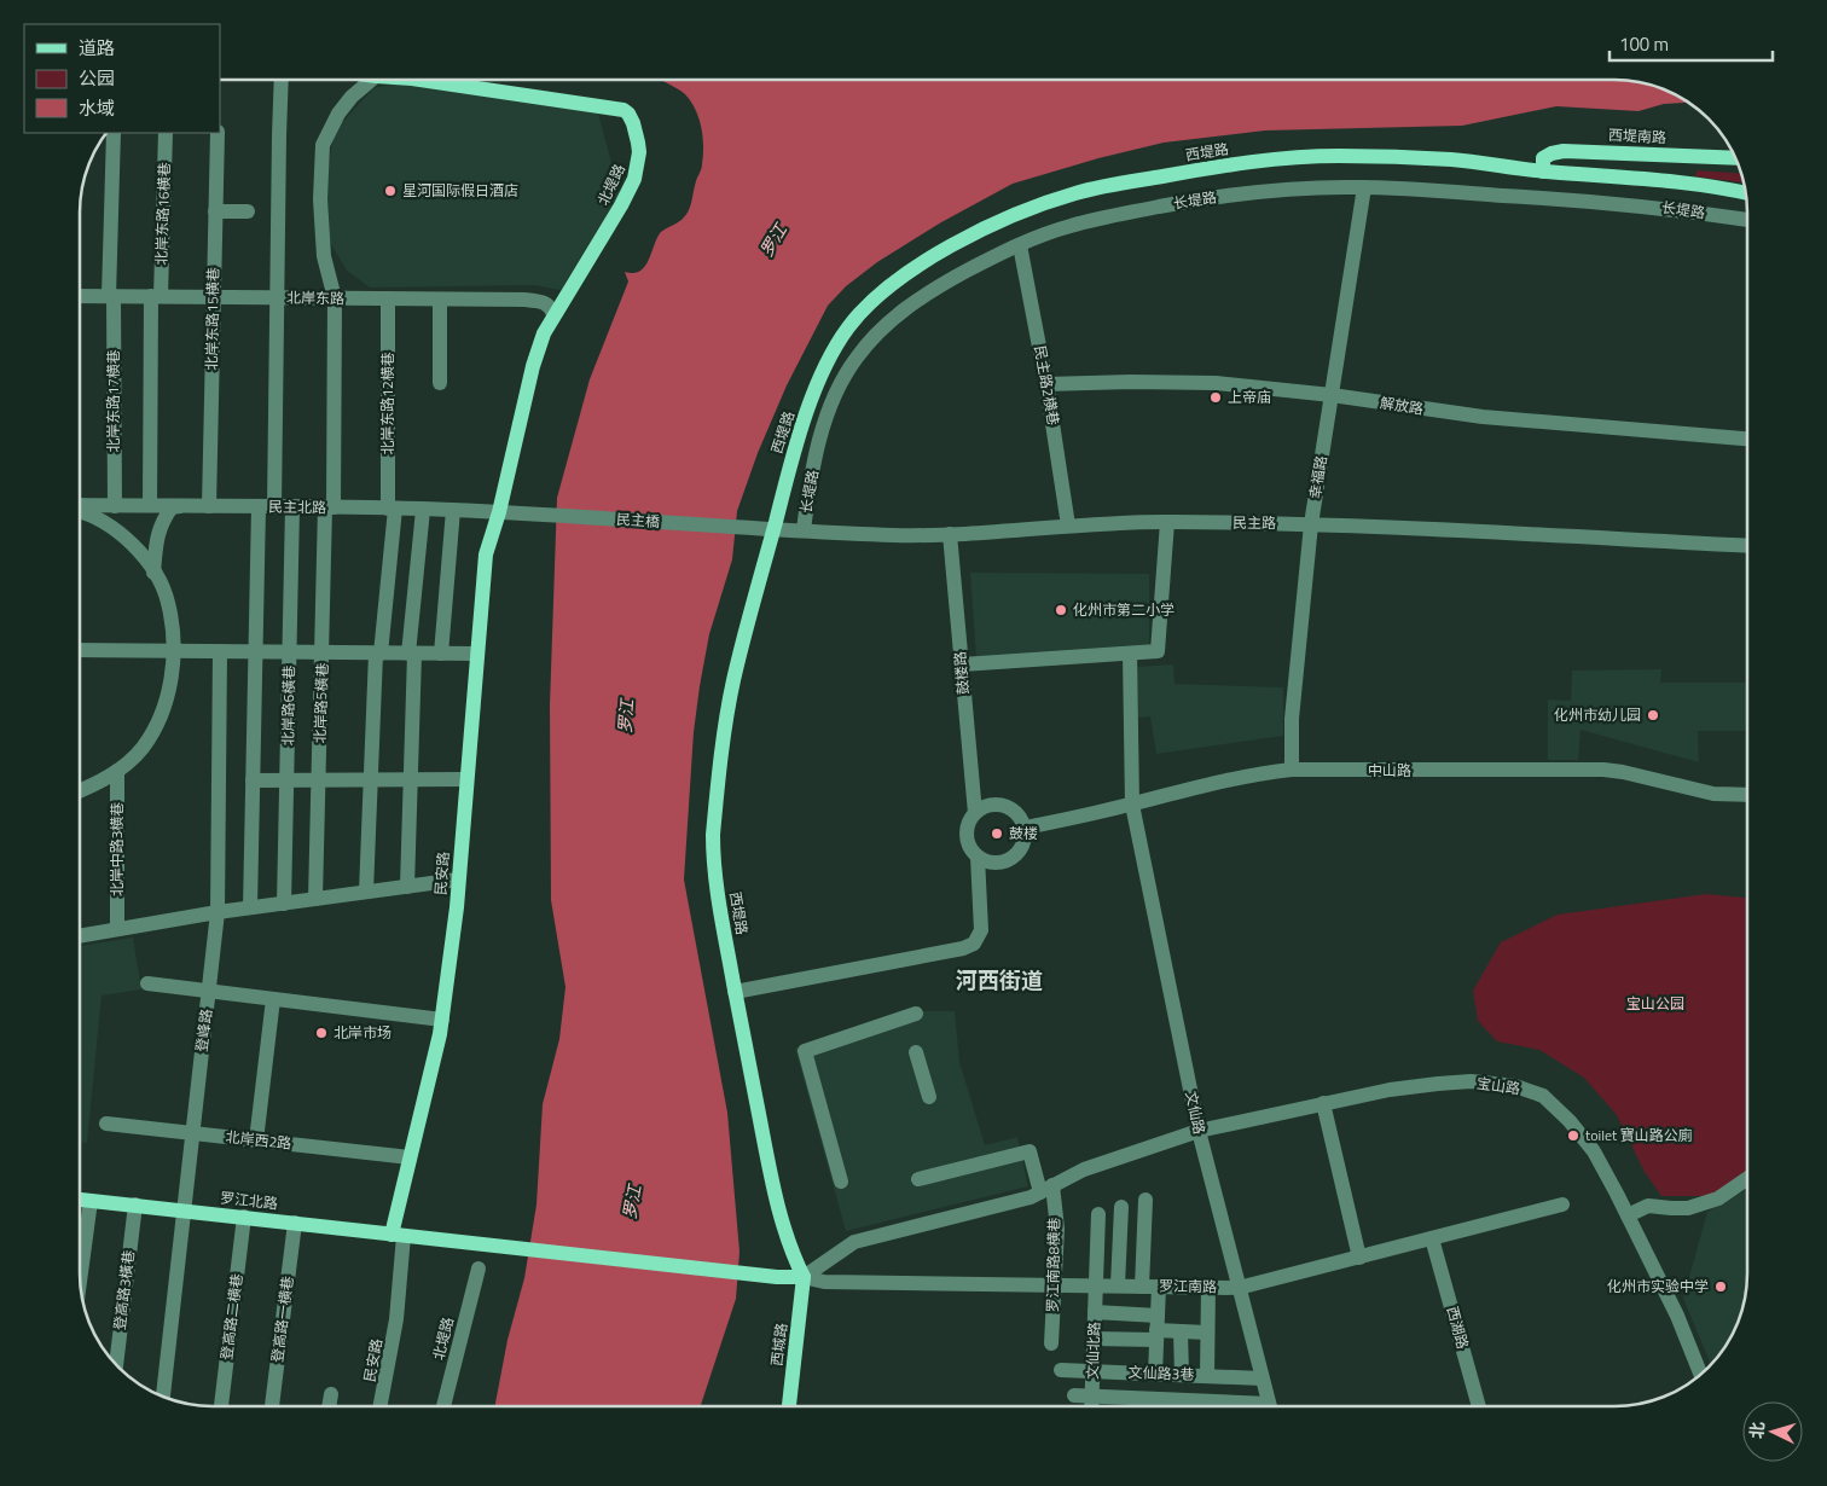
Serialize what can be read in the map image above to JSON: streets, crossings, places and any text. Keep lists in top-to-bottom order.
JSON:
{
  "streets": {
    "main road": [
      "西堤南路",
      "西堤路",
      "北堤路",
      "民安路",
      "罗江北路",
      "西城路"
    ],
    "street": [
      "长堤路",
      "北岸东路16横巷",
      "北岸东路",
      "北岸东路15横巷",
      "民主路2横巷",
      "北岸东路17横巷",
      "北岸东路12横巷",
      "解放路",
      "幸福路",
      "民主北路",
      "民主橋",
      "民主路",
      "鼓楼路",
      "北岸路5橫巷",
      "北岸路6橫巷",
      "中山路",
      "北岸中路3横巷",
      "登峰路",
      "宝山路",
      "文仙路",
      "北岸西2路",
      "罗江南路8横巷",
      "罗江南路",
      "登高路3橫巷",
      "登高路二横巷",
      "登高路一横巷",
      "西湖路",
      "文仙北路",
      "文仙路3巷"
    ]
  },
  "crossings": [
    ["西堤南路", "西堤路"],
    ["西堤路", "民主路"],
    ["西堤路", "宝山路"],
    ["西堤路", "罗江北路"],
    ["西堤路", "罗江南路"],
    ["西堤路", "西城路"],
    ["北堤路", "北岸东路"],
    ["北堤路", "民主北路"],
    ["北堤路", "民安路"],
    ["长堤路", "民主路2横巷"],
    ["长堤路", "幸福路"],
    ["长堤路", "民主路"],
    ["北岸东路16横巷", "北岸东路"],
    ["北岸东路16横巷", "民主北路"],
    ["北岸东路", "北岸东路15横巷"],
    ["北岸东路", "北岸东路17横巷"],
    ["北岸东路", "北岸东路12横巷"],
    ["北岸东路", "北岸路5橫巷"],
    ["北岸东路15横巷", "民主北路"],
    ["民主路2横巷", "解放路"],
    ["民主路2横巷", "民主路"],
    ["北岸东路17横巷", "民主北路"],
    ["北岸东路12横巷", "民主北路"],
    ["解放路", "幸福路"],
    ["幸福路", "民主路"],
    ["幸福路", "中山路"],
    ["民主北路", "民主橋"],
    ["民主北路", "北岸路5橫巷"],
    ["民主北路", "北岸路6橫巷"],
    ["民主北路", "民安路"],
    ["民主橋", "民主路"],
    ["民主路", "鼓楼路"],
    ["鼓楼路", "中山路"],
    ["中山路", "文仙路"],
    ["民安路", "北岸西2路"],
    ["民安路", "罗江北路"],
    ["登峰路", "北岸西2路"],
    ["登峰路", "罗江北路"],
    ["宝山路", "文仙路"],
    ["宝山路", "罗江北路"],
    ["宝山路", "罗江南路8横巷"],
    ["宝山路", "罗江南路"],
    ["宝山路", "西城路"],
    ["文仙路", "罗江南路"],
    ["文仙路", "文仙路3巷"],
    ["罗江北路", "罗江南路"],
    ["罗江北路", "登高路3橫巷"],
    ["罗江北路", "登高路二横巷"],
    ["罗江北路", "登高路一横巷"],
    ["罗江北路", "西城路"],
    ["罗江南路8横巷", "罗江南路"],
    ["罗江南路", "西湖路"],
    ["罗江南路", "西城路"],
    ["罗江南路", "文仙北路"],
    ["文仙北路", "文仙路3巷"]
  ],
  "districts": ["河西街道"],
  "water": ["罗江"],
  "parks": ["宝山公园"],
  "places": [
    "星河国际假日酒店",
    "上帝庙",
    "化州市第二小学",
    "化州市幼儿园",
    "鼓楼",
    "北岸市场",
    "toilet 寶山路公廁",
    "化州市实验中学"
  ],
  "legend": ["道路", "公园", "水域"],
  "scale_bar": "100 m",
  "north": "left"
}
